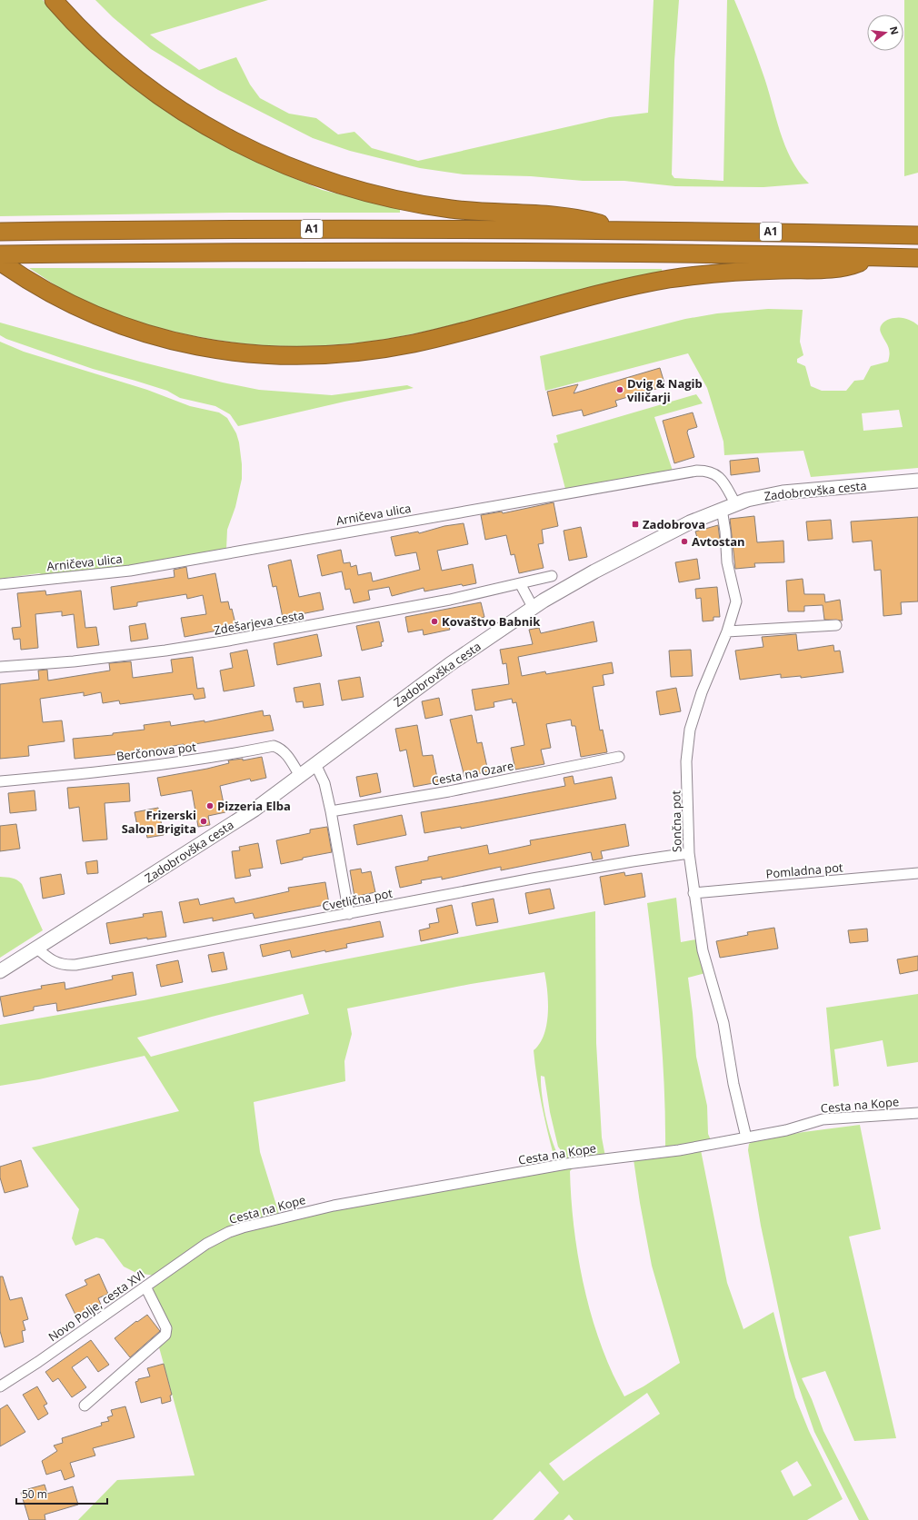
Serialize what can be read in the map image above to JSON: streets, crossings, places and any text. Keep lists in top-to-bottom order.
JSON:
{
  "streets": {
    "highway": ["A1"],
    "main road": ["Zadobrovška cesta"],
    "street": [
      "Arničeva ulica",
      "Zdešarjeva cesta",
      "Berčonova pot",
      "Cesta na Ozare",
      "Sončna pot",
      "Pomladna pot",
      "Cvetlična pot",
      "Cesta na Kope",
      "Novo Polje, cesta XVI"
    ]
  },
  "crossings": [
    ["Zadobrovška cesta", "Arničeva ulica"],
    ["Zadobrovška cesta", "Berčonova pot"],
    ["Zadobrovška cesta", "Sončna pot"],
    ["Zadobrovška cesta", "Cvetlična pot"],
    ["Sončna pot", "Pomladna pot"],
    ["Sončna pot", "Cvetlična pot"],
    ["Sončna pot", "Cesta na Kope"],
    ["Cesta na Kope", "Novo Polje, cesta XVI"]
  ],
  "places": {
    "other": [
      "Dvig & Nagib viličarji",
      "Avtostan",
      "Kovaštvo Babnik",
      "Pizzeria Elba",
      "Frizerski Salon Brigita"
    ],
    "transit": ["Zadobrova"]
  },
  "scale_bar": "50 m",
  "north": "right"
}
